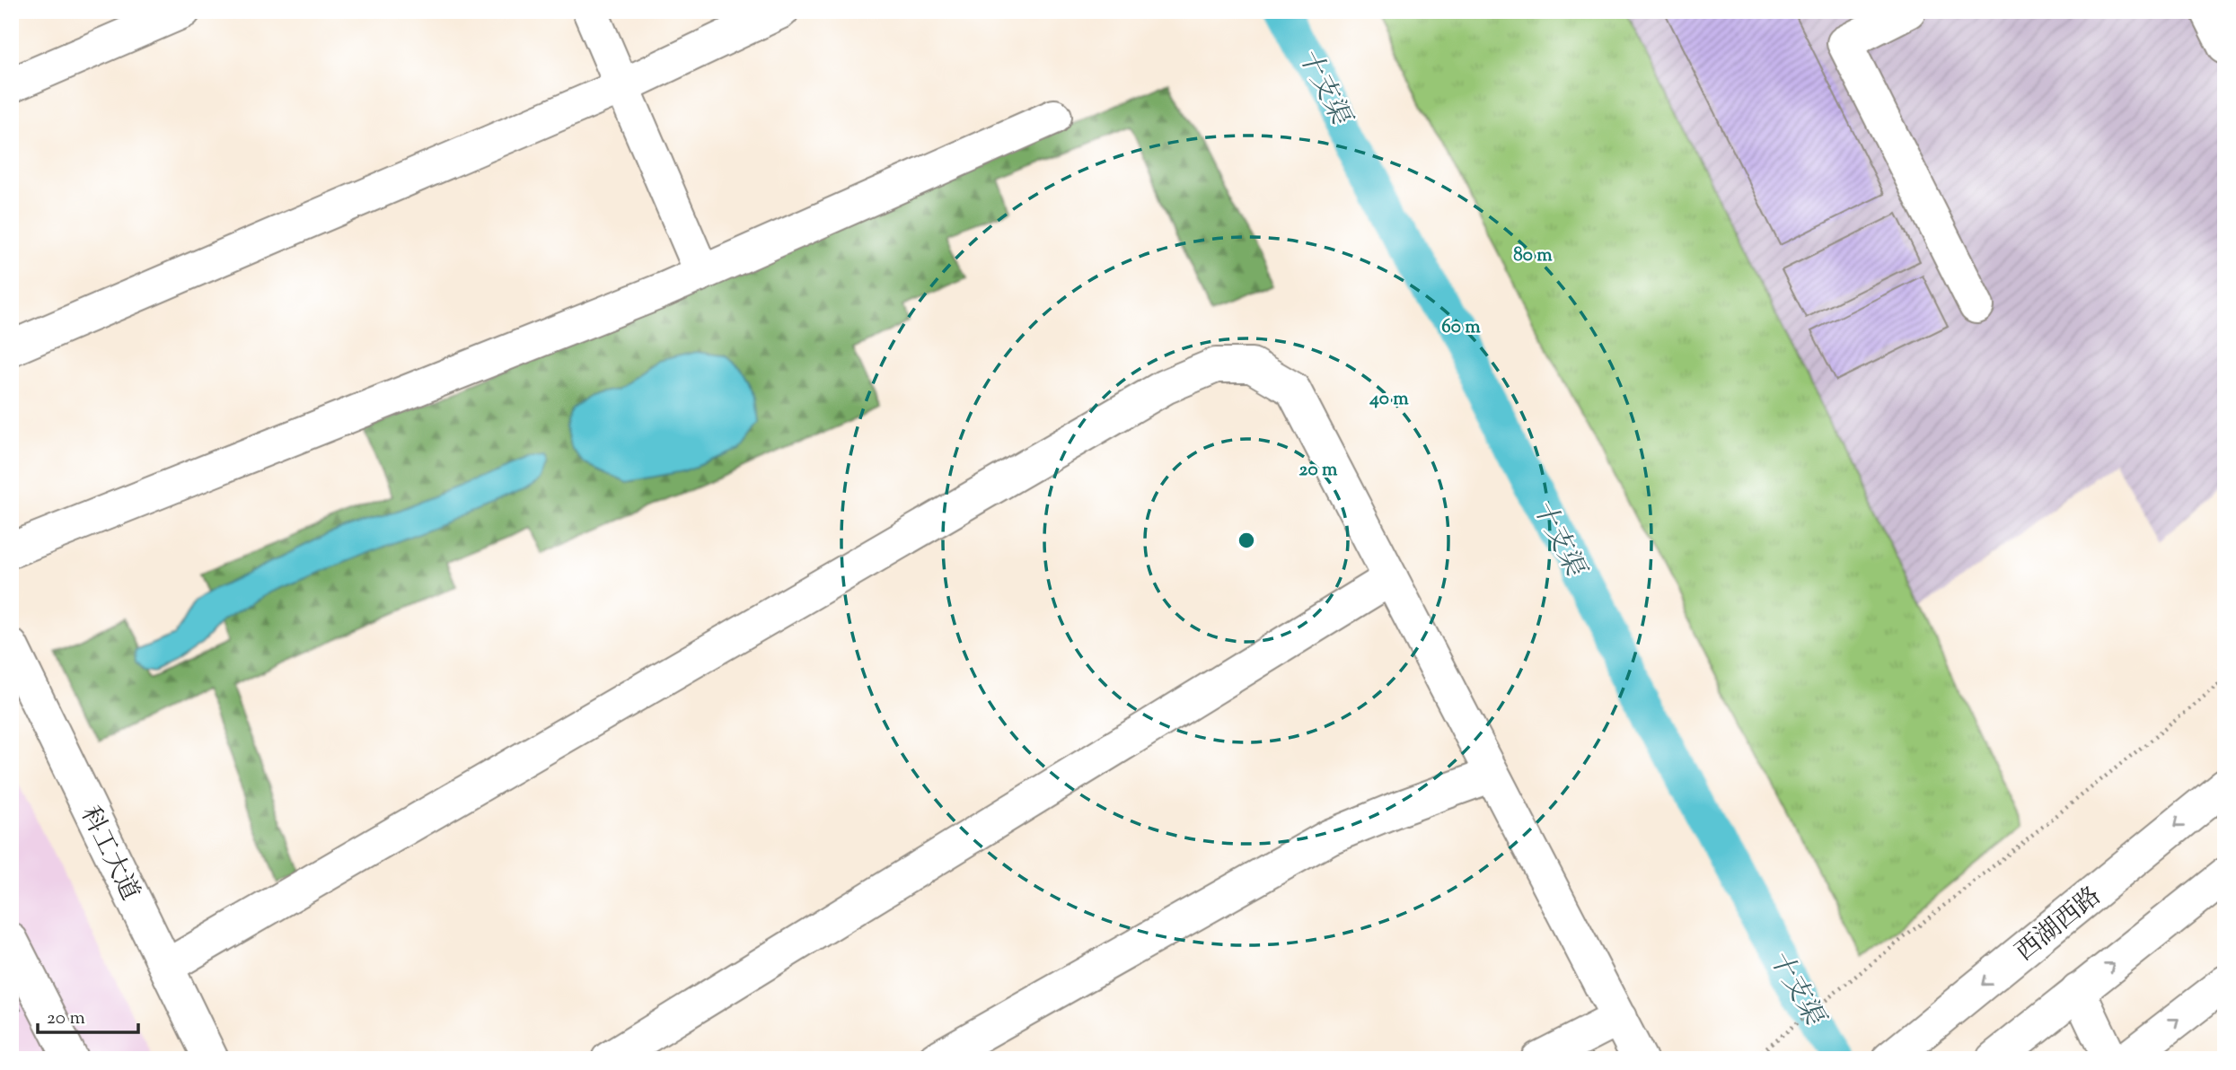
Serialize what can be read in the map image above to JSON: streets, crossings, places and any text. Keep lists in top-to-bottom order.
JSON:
{
  "streets": {
    "street": ["科工大道", "西湖西路"]
  },
  "water": ["十支渠"],
  "scale_bar": "20 m",
  "rings": [
    "80 m",
    "60 m",
    "40 m",
    "20 m"
  ]
}
